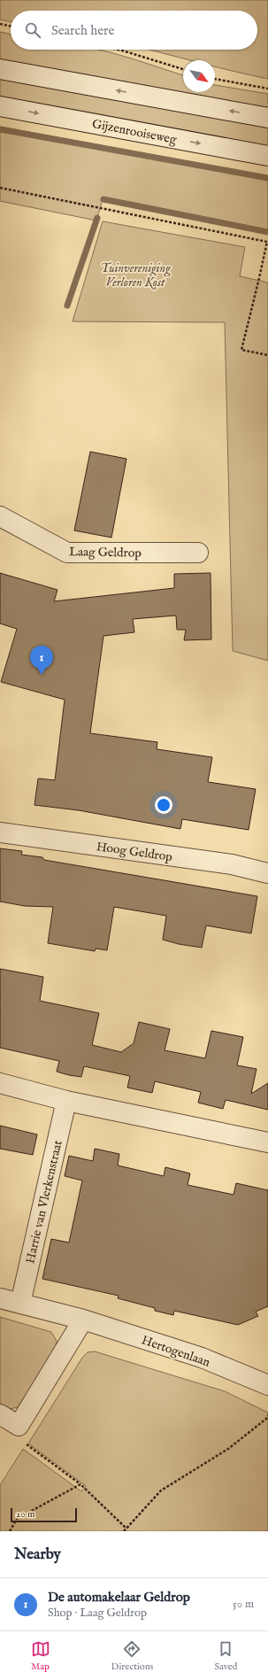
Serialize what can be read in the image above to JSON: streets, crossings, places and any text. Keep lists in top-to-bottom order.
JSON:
{
  "streets": {
    "street": [
      "Gijzenrooiseweg",
      "Laag Geldrop",
      "Hoog Geldrop",
      "Harrie van Vlerkenstraat",
      "Hertogenlaan"
    ]
  },
  "crossings": [
    ["Harrie van Vlerkenstraat", "Hertogenlaan"]
  ],
  "parks": ["Tuinvereniging Verloren Kost"],
  "scale_bar": "20 m",
  "north": "bottom right",
  "page": {
    "search": "Search here",
    "pins": "1",
    "scale": "20 m",
    "heading": "Nearby",
    "list": [
      {
        "mark": "1",
        "name": "De automakelaar Geldrop",
        "note": "Shop · Laag Geldrop",
        "value": "50 m"
      }
    ],
    "nav": ["Map", "Directions", "Saved"]
  }
}
